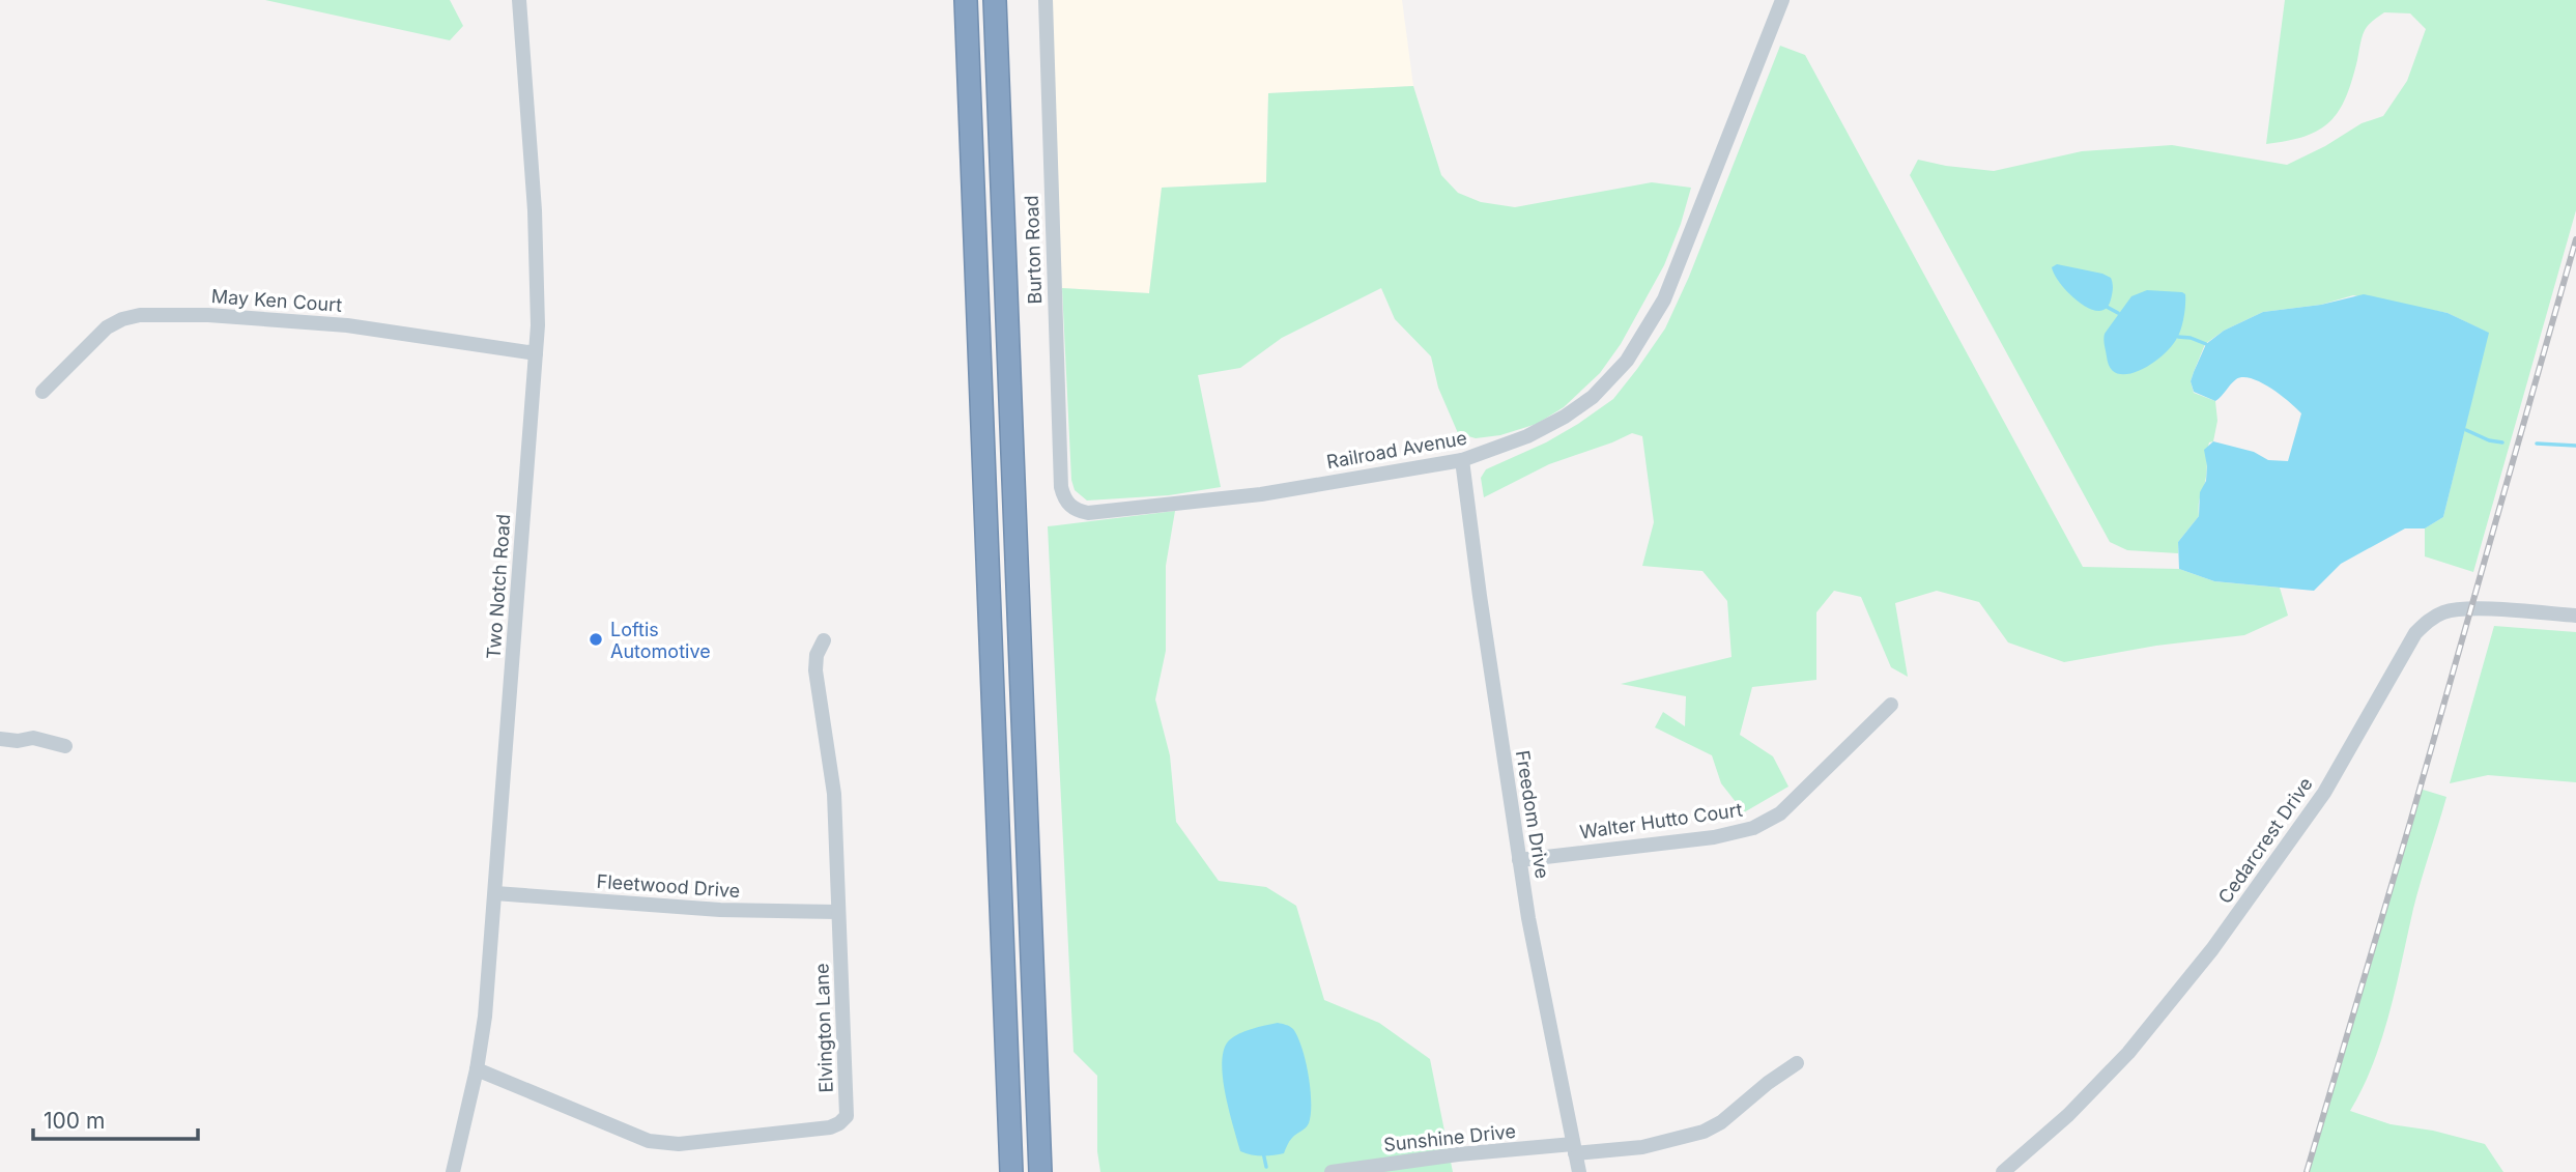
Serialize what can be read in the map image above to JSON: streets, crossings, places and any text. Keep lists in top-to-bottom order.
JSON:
{
  "streets": {
    "street": [
      "Burton Road",
      "May Ken Court",
      "Railroad Avenue",
      "Two Notch Road",
      "Freedom Drive",
      "Walter Hutto Court",
      "Cedarcrest Drive",
      "Fleetwood Drive",
      "Elvington Lane",
      "Sunshine Drive"
    ]
  },
  "crossings": [
    ["Burton Road", "Railroad Avenue"],
    ["May Ken Court", "Two Notch Road"],
    ["Railroad Avenue", "Freedom Drive"],
    ["Two Notch Road", "Fleetwood Drive"],
    ["Two Notch Road", "Elvington Lane"],
    ["Freedom Drive", "Walter Hutto Court"],
    ["Freedom Drive", "Sunshine Drive"],
    ["Fleetwood Drive", "Elvington Lane"]
  ],
  "places": ["Loftis Automotive"],
  "scale_bar": "100 m"
}
